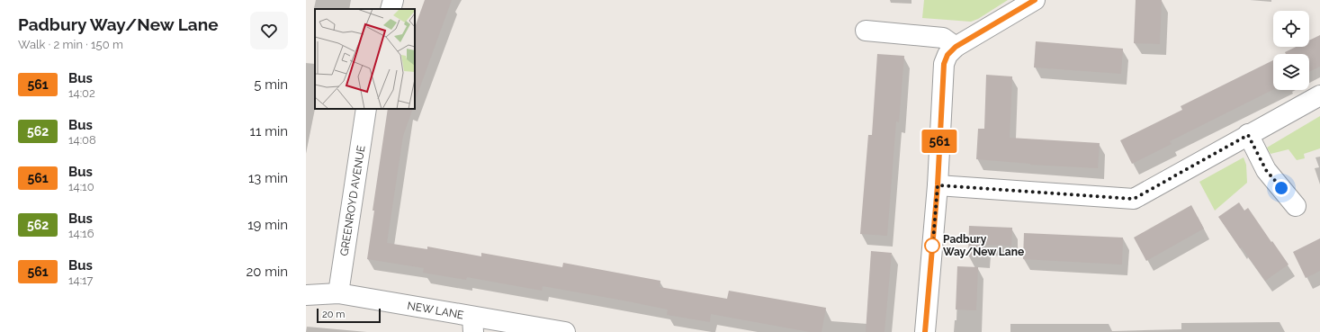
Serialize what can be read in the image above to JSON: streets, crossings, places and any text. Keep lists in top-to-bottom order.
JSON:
{
  "streets": {
    "street": ["GREENROYD AVENUE", "NEW LANE"]
  },
  "crossings": [
    ["GREENROYD AVENUE", "NEW LANE"]
  ],
  "places": ["Padbury Way/New Lane"],
  "lines": ["bus line 561"],
  "scale_bar": "20 m",
  "page": {
    "heading": ["Padbury Way/New Lane", "Walk · 2 min · 150 m"],
    "on_map": "561",
    "list": [
      {
        "mark": "561",
        "name": "Bus",
        "note": "14:02",
        "value": "5 min"
      },
      {
        "mark": "562",
        "name": "Bus",
        "note": "14:08",
        "value": "11 min"
      },
      {
        "mark": "561",
        "name": "Bus",
        "note": "14:10",
        "value": "13 min"
      },
      {
        "mark": "562",
        "name": "Bus",
        "note": "14:16",
        "value": "19 min"
      },
      {
        "mark": "561",
        "name": "Bus",
        "note": "14:17",
        "value": "20 min"
      }
    ],
    "scale": "20 m"
  }
}
